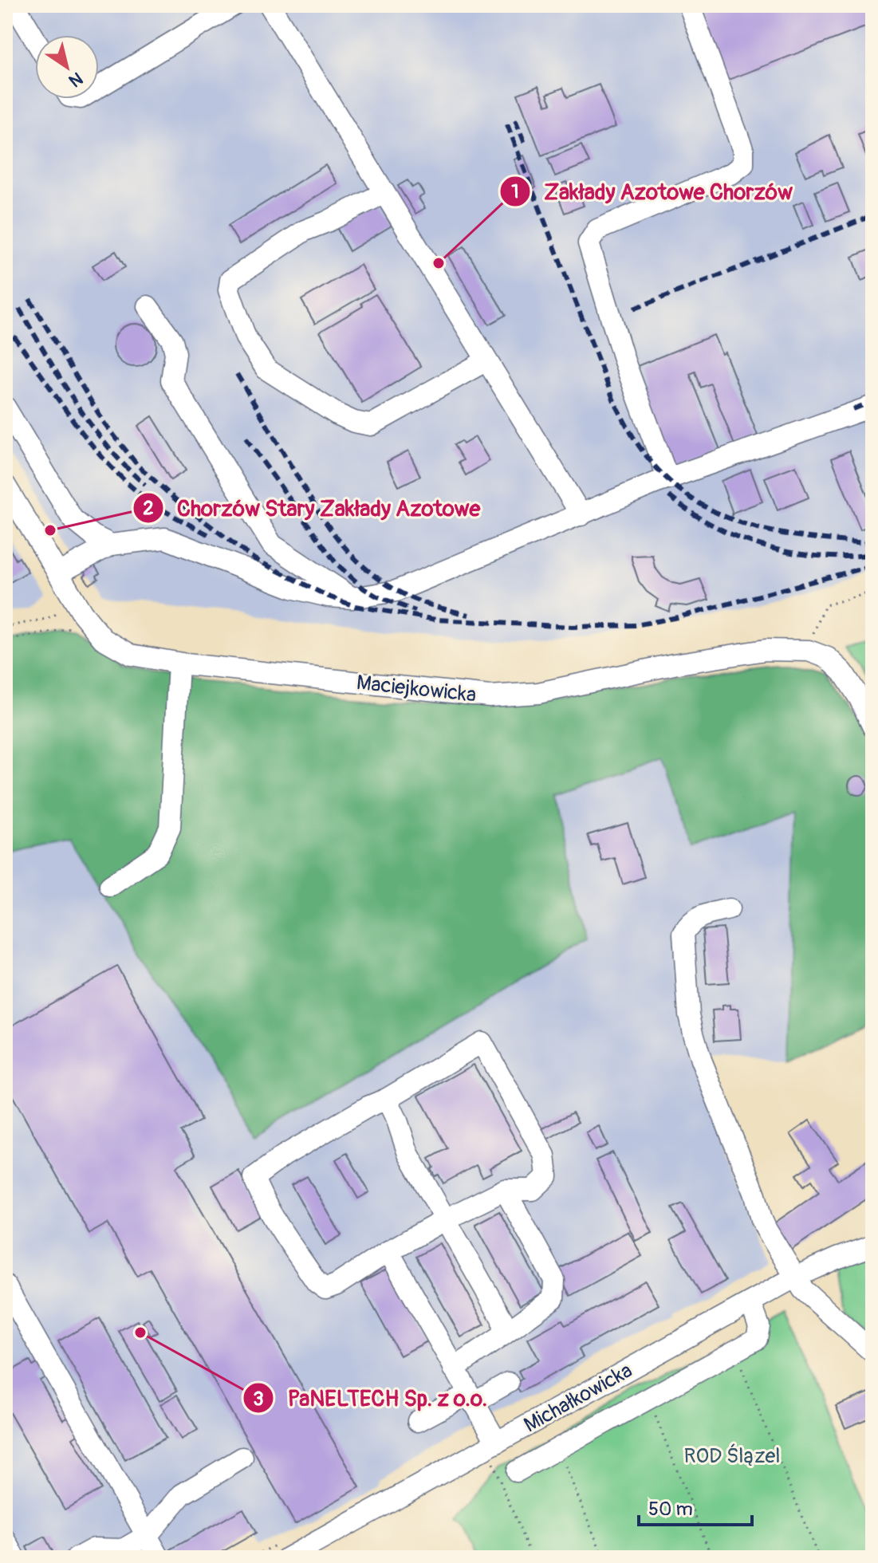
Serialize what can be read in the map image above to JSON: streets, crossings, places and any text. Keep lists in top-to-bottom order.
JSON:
{
  "streets": {
    "street": ["Maciejkowicka", "Michałkowicka"]
  },
  "parks": ["ROD Ślązel"],
  "places": ["Zakłady Azotowe Chorzów", "Chorzów Stary Zakłady Azotowe", "PaNELTECH Sp. z o.o."],
  "scale_bar": "50 m",
  "north": "bottom right"
}
